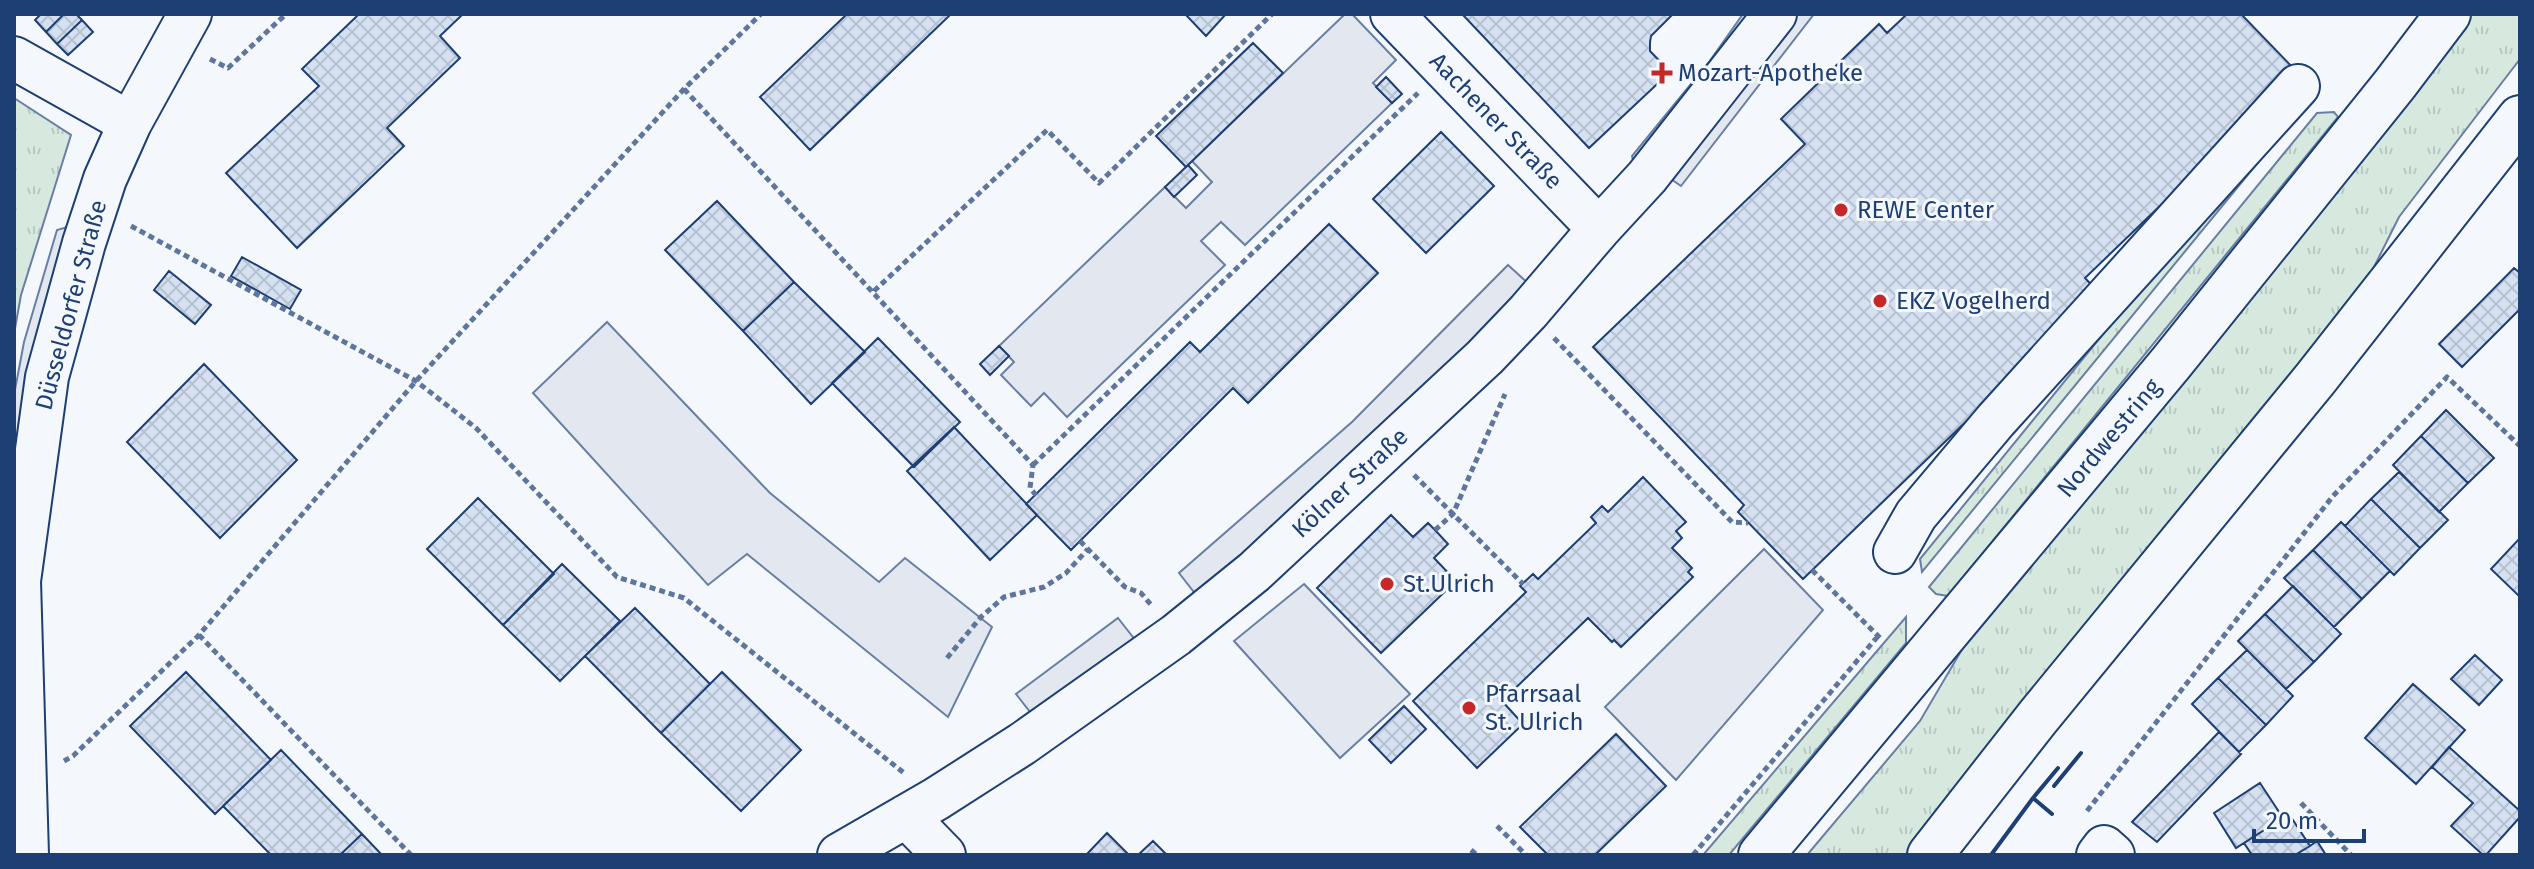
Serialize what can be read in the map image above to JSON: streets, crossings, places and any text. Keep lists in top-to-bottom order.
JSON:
{
  "streets": {
    "main road": ["Nordwestring"],
    "street": ["Aachener Straße", "Düsseldorfer Straße", "Kölner Straße"]
  },
  "crossings": [
    ["Aachener Straße", "Kölner Straße"]
  ],
  "places": {
    "health": ["Mozart-Apotheke"],
    "other": [
      "REWE Center",
      "EKZ Vogelherd",
      "St.Ulrich",
      "Pfarrsaal St. Ulrich"
    ]
  },
  "scale_bar": "20 m"
}
